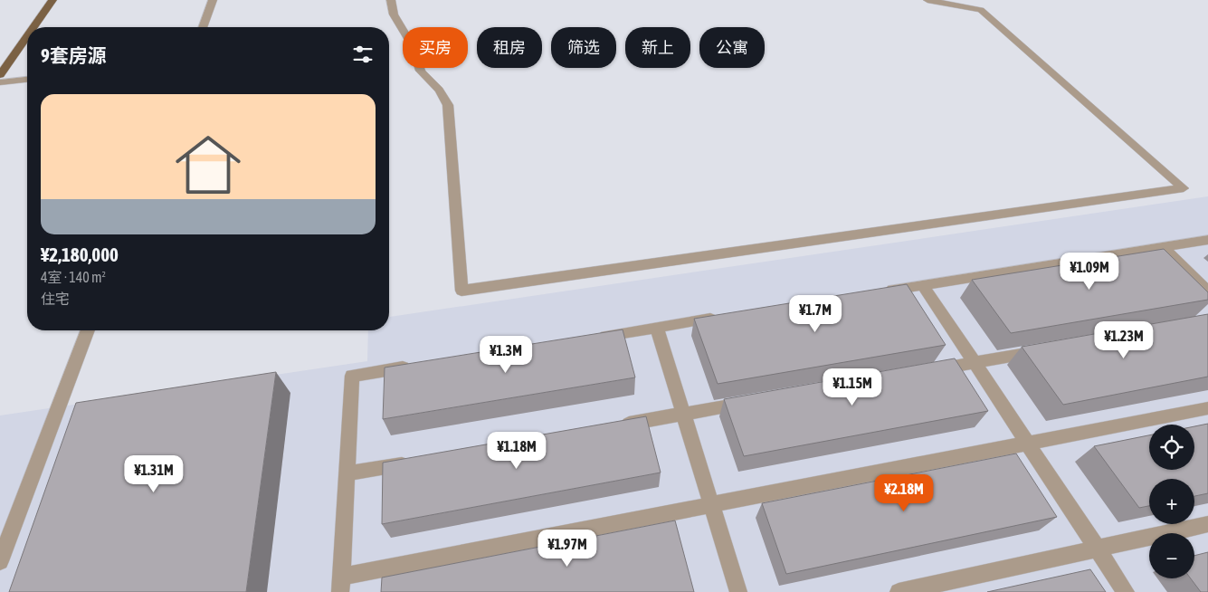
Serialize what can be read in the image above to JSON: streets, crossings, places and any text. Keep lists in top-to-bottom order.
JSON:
{
  "page": {
    "chip": [
      "买房",
      "租房",
      "筛选",
      "新上",
      "公寓"
    ],
    "heading": "9套房源",
    "list": [
      {
        "name": "¥2,180,000",
        "note": "4室 · 140 m² · 住宅"
      }
    ],
    "price": [
      "¥1.09M",
      "¥1.7M",
      "¥1.23M",
      "¥1.3M",
      "¥1.15M",
      "¥1.18M",
      "¥1.31M",
      "¥2.18M",
      "¥1.97M"
    ],
    "map_buttons": ["+", "−"]
  }
}
